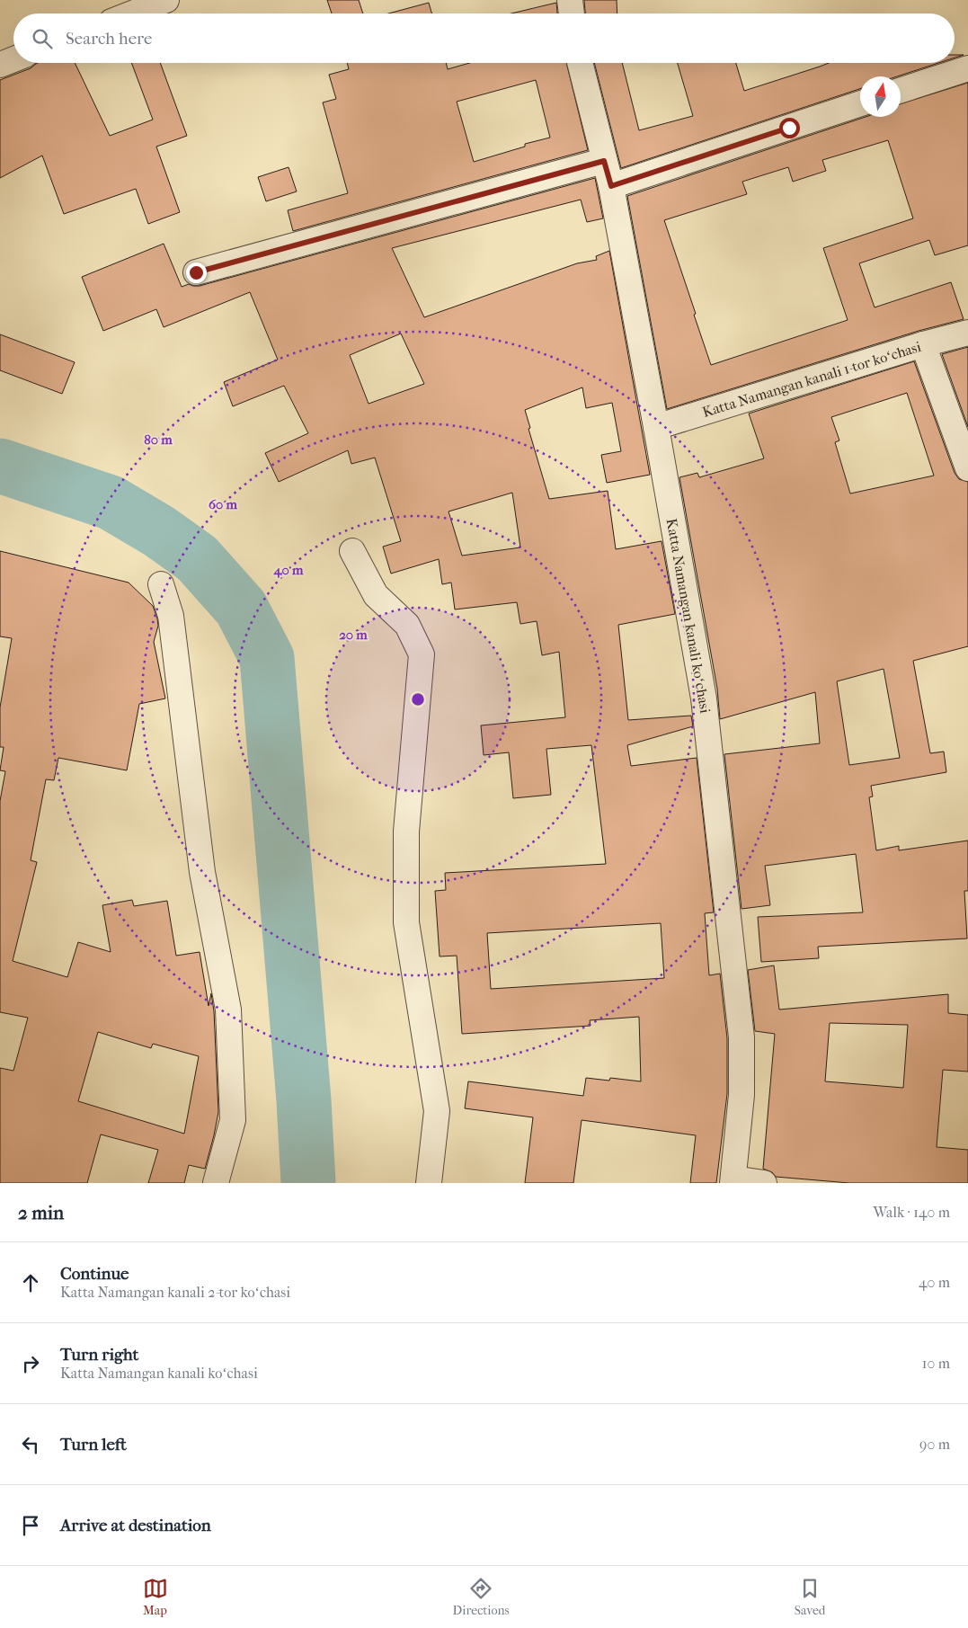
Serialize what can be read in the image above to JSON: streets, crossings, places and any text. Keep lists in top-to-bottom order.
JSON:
{
  "streets": {
    "street": ["Katta Namangan kanali 1-tor koʻchasi", "Katta Namangan kanali koʻchasi"]
  },
  "crossings": [
    ["Katta Namangan kanali 1-tor koʻchasi", "Katta Namangan kanali koʻchasi"]
  ],
  "north": "top",
  "page": {
    "search": "Search here",
    "heading": ["2 min", "Walk · 140 m"],
    "list": [
      ["Continue", "Katta Namangan kanali 2-tor koʻchasi", "40 m"],
      ["Turn right", "Katta Namangan kanali koʻchasi", "10 m"],
      ["Turn left", "90 m"],
      "Arrive at destination"
    ],
    "nav": ["Map", "Directions", "Saved"]
  },
  "rings": [
    "80 m",
    "60 m",
    "40 m",
    "20 m"
  ]
}
